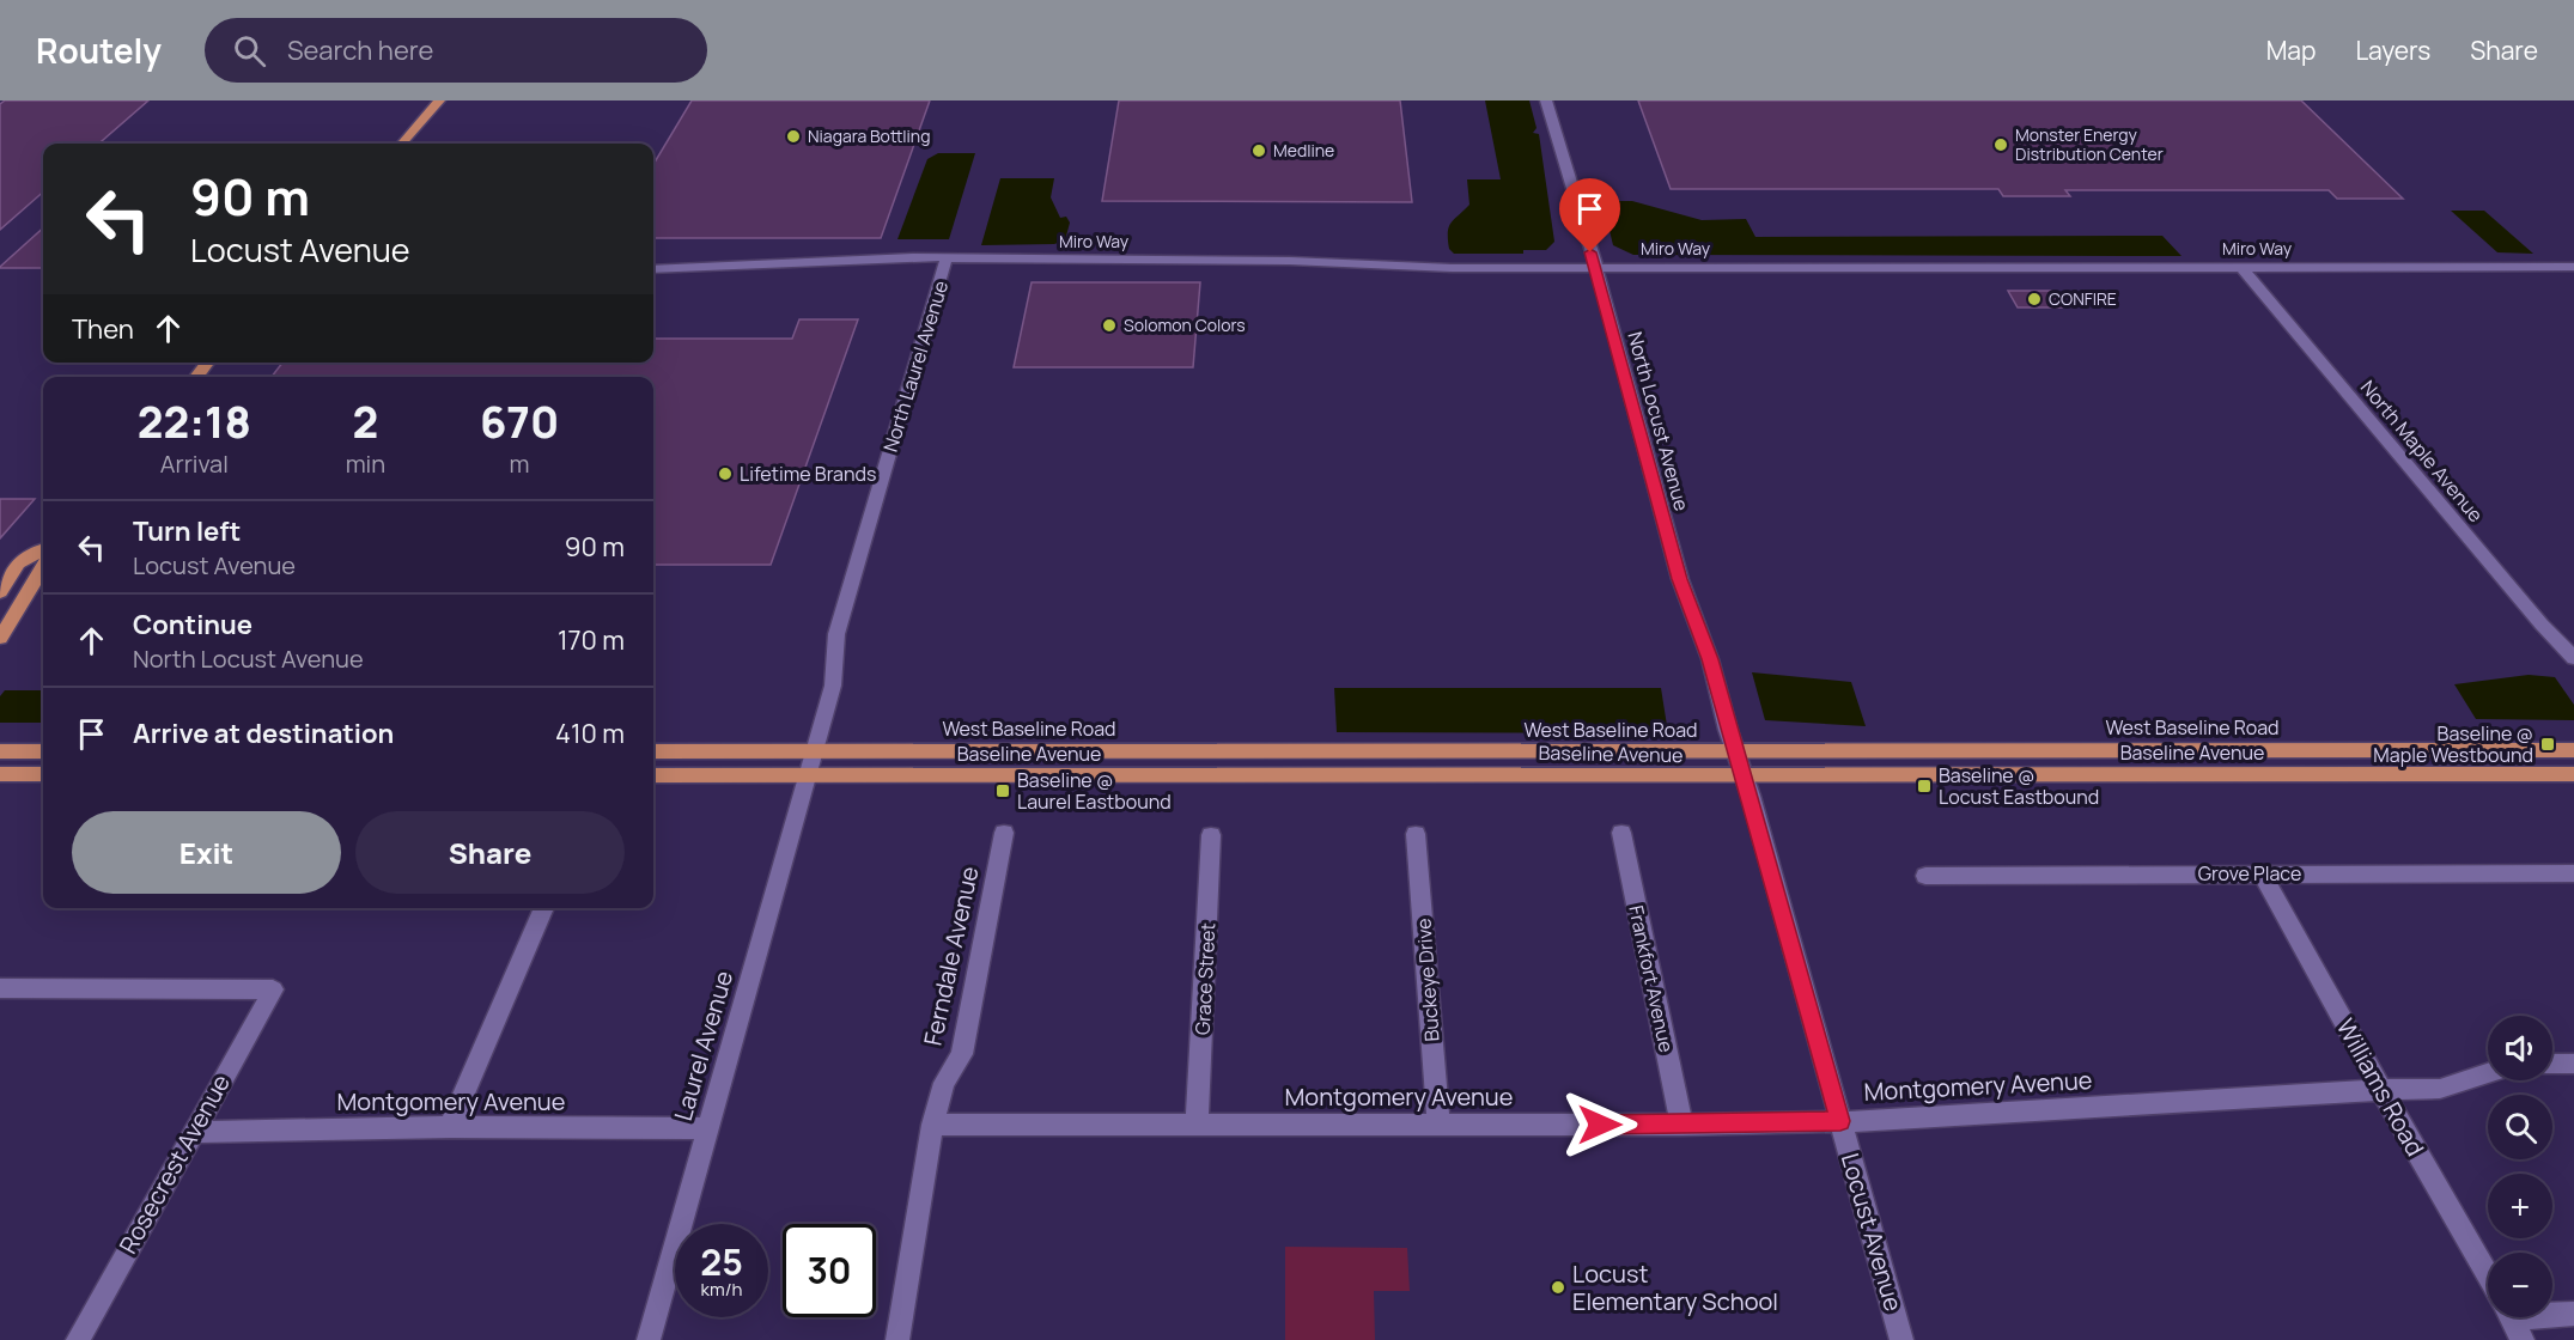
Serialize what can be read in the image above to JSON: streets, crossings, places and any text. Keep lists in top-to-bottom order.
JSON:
{
  "streets": {
    "main road": ["West Baseline Road", "Baseline Avenue"],
    "street": [
      "Miro Way",
      "North Laurel Avenue",
      "North Locust Avenue",
      "North Maple Avenue",
      "Grove Place",
      "Ferndale Avenue",
      "Grace Street",
      "Frankfort Avenue",
      "Buckeye Drive",
      "Laurel Avenue",
      "Montgomery Avenue",
      "Williams Road",
      "Rosecrest Avenue",
      "Locust Avenue"
    ]
  },
  "crossings": [
    ["Miro Way", "North Laurel Avenue"],
    ["Miro Way", "North Locust Avenue"],
    ["Miro Way", "North Maple Avenue"],
    ["North Laurel Avenue", "West Baseline Road"],
    ["North Laurel Avenue", "Baseline Avenue"],
    ["North Laurel Avenue", "Laurel Avenue"],
    ["North Locust Avenue", "West Baseline Road"],
    ["North Locust Avenue", "Locust Avenue"],
    ["West Baseline Road", "Baseline Avenue"],
    ["West Baseline Road", "Laurel Avenue"],
    ["West Baseline Road", "Locust Avenue"],
    ["Baseline Avenue", "Laurel Avenue"],
    ["Baseline Avenue", "Locust Avenue"],
    ["Grove Place", "Williams Road"],
    ["Ferndale Avenue", "Montgomery Avenue"],
    ["Grace Street", "Montgomery Avenue"],
    ["Frankfort Avenue", "Montgomery Avenue"],
    ["Buckeye Drive", "Montgomery Avenue"],
    ["Laurel Avenue", "Montgomery Avenue"],
    ["Montgomery Avenue", "Williams Road"],
    ["Montgomery Avenue", "Rosecrest Avenue"],
    ["Montgomery Avenue", "Locust Avenue"]
  ],
  "places": {
    "other": [
      "Niagara Bottling",
      "Monster Energy Distribution Center",
      "Medline",
      "CONFIRE",
      "Solomon Colors",
      "Lifetime Brands",
      "Locust Elementary School"
    ],
    "transit": ["Baseline @ Maple Westbound", "Baseline @ Locust Eastbound", "Baseline @ Laurel Eastbound"]
  },
  "page": {
    "header": "Routely",
    "search": "Search here",
    "nav": ["Map", "Layers", "Share"],
    "turn": ["90 m", "Locust Avenue"],
    "then": "Then",
    "eta": [
      "22:18",
      "Arrival",
      "2",
      "min",
      "670",
      "m"
    ],
    "list": [
      {
        "name": "Turn left",
        "note": "Locust Avenue",
        "value": "90 m"
      },
      {
        "name": "Continue",
        "note": "North Locust Avenue",
        "value": "170 m"
      },
      {
        "name": "Arrive at destination",
        "value": "410 m"
      }
    ],
    "buttons": ["Exit", "Share"],
    "map_buttons": ["+", "−"],
    "speed": "25 km/h",
    "limit": "30"
  }
}
